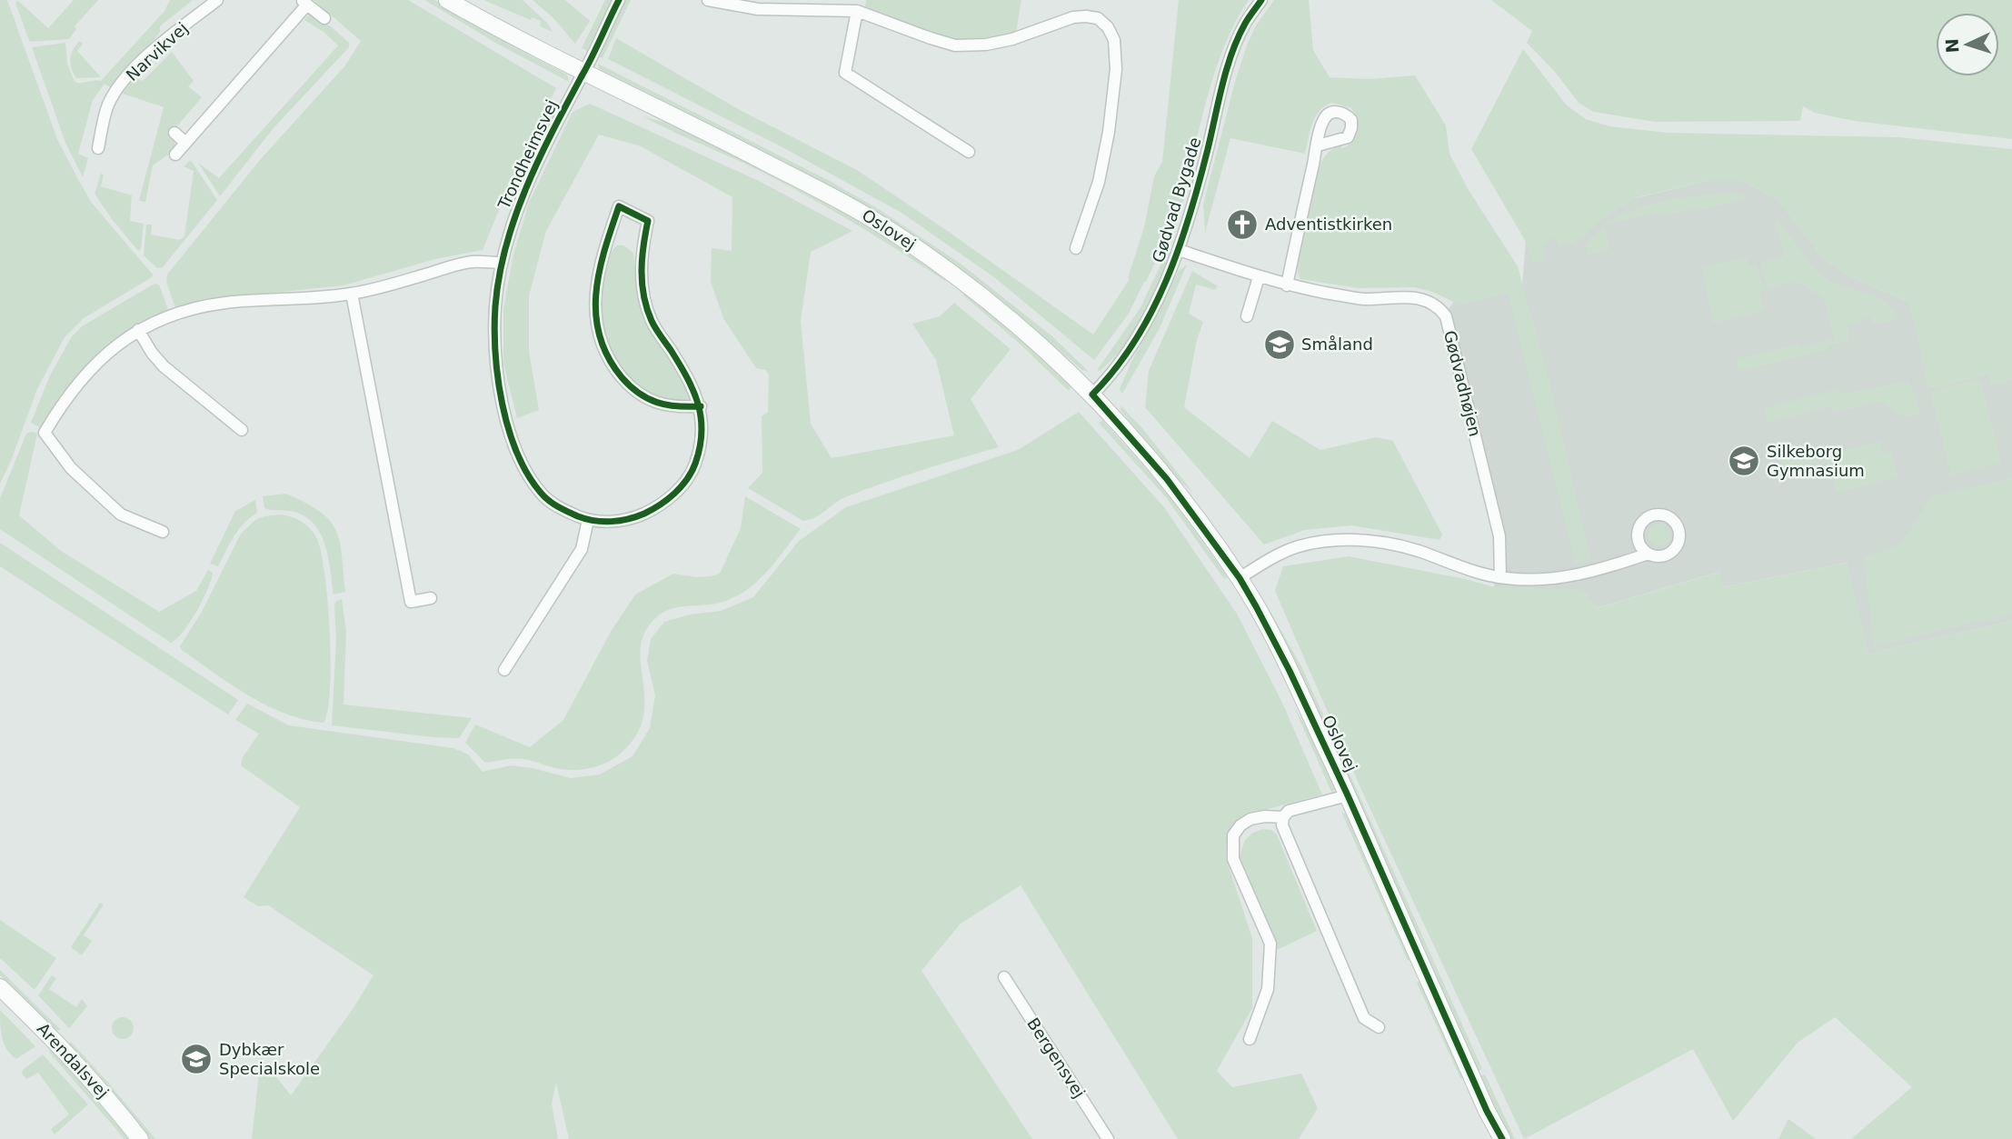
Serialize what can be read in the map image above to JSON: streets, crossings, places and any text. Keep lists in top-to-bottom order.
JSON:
{
  "streets": {
    "street": [
      "Narvikvej",
      "Trondheimsvej",
      "Gødvad Bygade",
      "Oslovej",
      "Gødvadhøjen",
      "Bergensvej",
      "Arendalsvej"
    ]
  },
  "crossings": [
    ["Trondheimsvej", "Oslovej"],
    ["Gødvad Bygade", "Oslovej"],
    ["Gødvad Bygade", "Gødvadhøjen"]
  ],
  "places": {
    "church": ["Adventistkirken"],
    "school or university": ["Småland", "Silkeborg Gymnasium", "Dybkær Specialskole"]
  },
  "north": "left"
}
